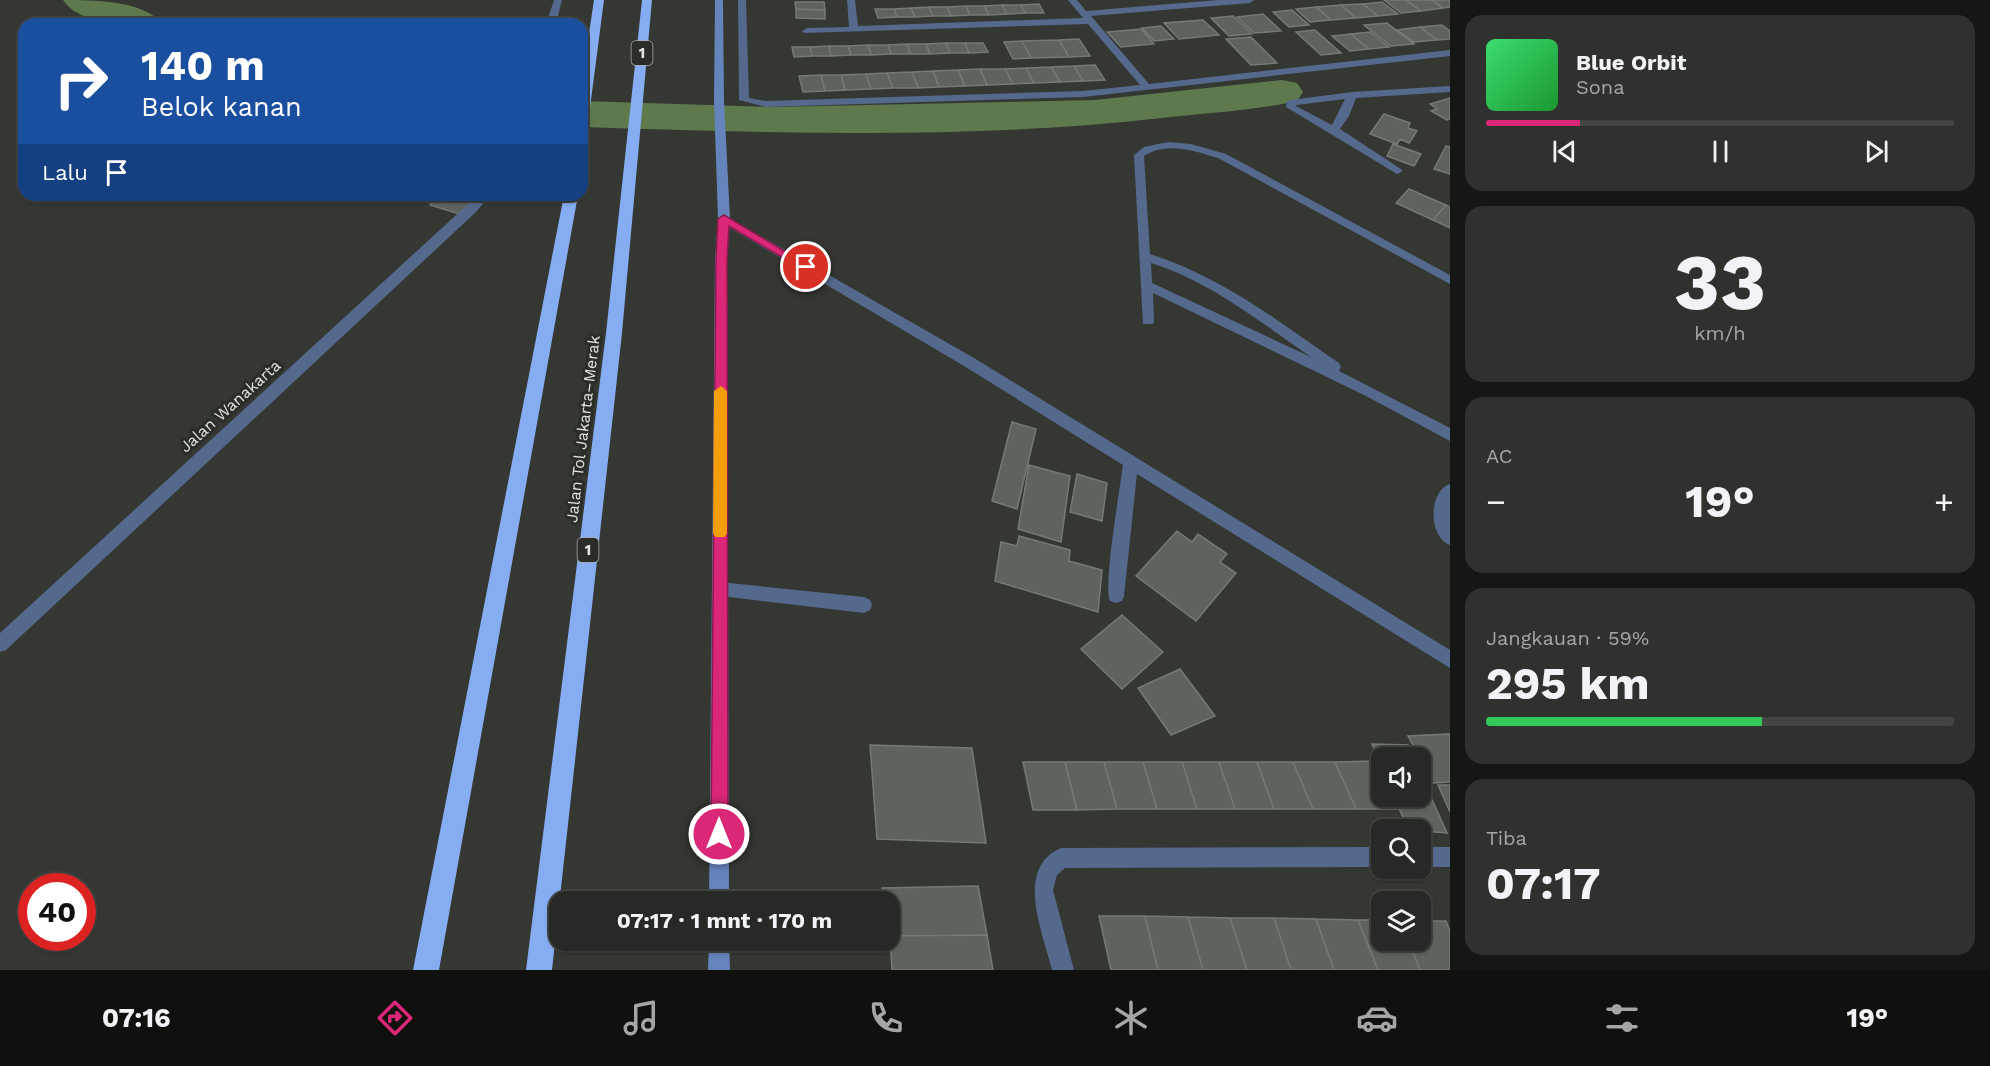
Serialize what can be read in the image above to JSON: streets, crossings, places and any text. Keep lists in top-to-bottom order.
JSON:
{
  "streets": {
    "highway": ["1", "Jalan Tol Jakarta–Merak"],
    "street": ["Jalan Wanakarta"]
  },
  "page": {
    "turn": ["140 m", "Belok kanan"],
    "song": ["Blue Orbit", "Sona"],
    "then": "Lalu",
    "tile": [
      ["33", "km/h"],
      "AC",
      ["Jangkauan · 59%", "295 km"],
      ["Tiba", "07:17"]
    ],
    "heat": ["−", "19°", "+"],
    "limit": "40",
    "trip": "07:17 · 1 mnt · 170 m",
    "tabs": ["07:16", "19°"]
  }
}
